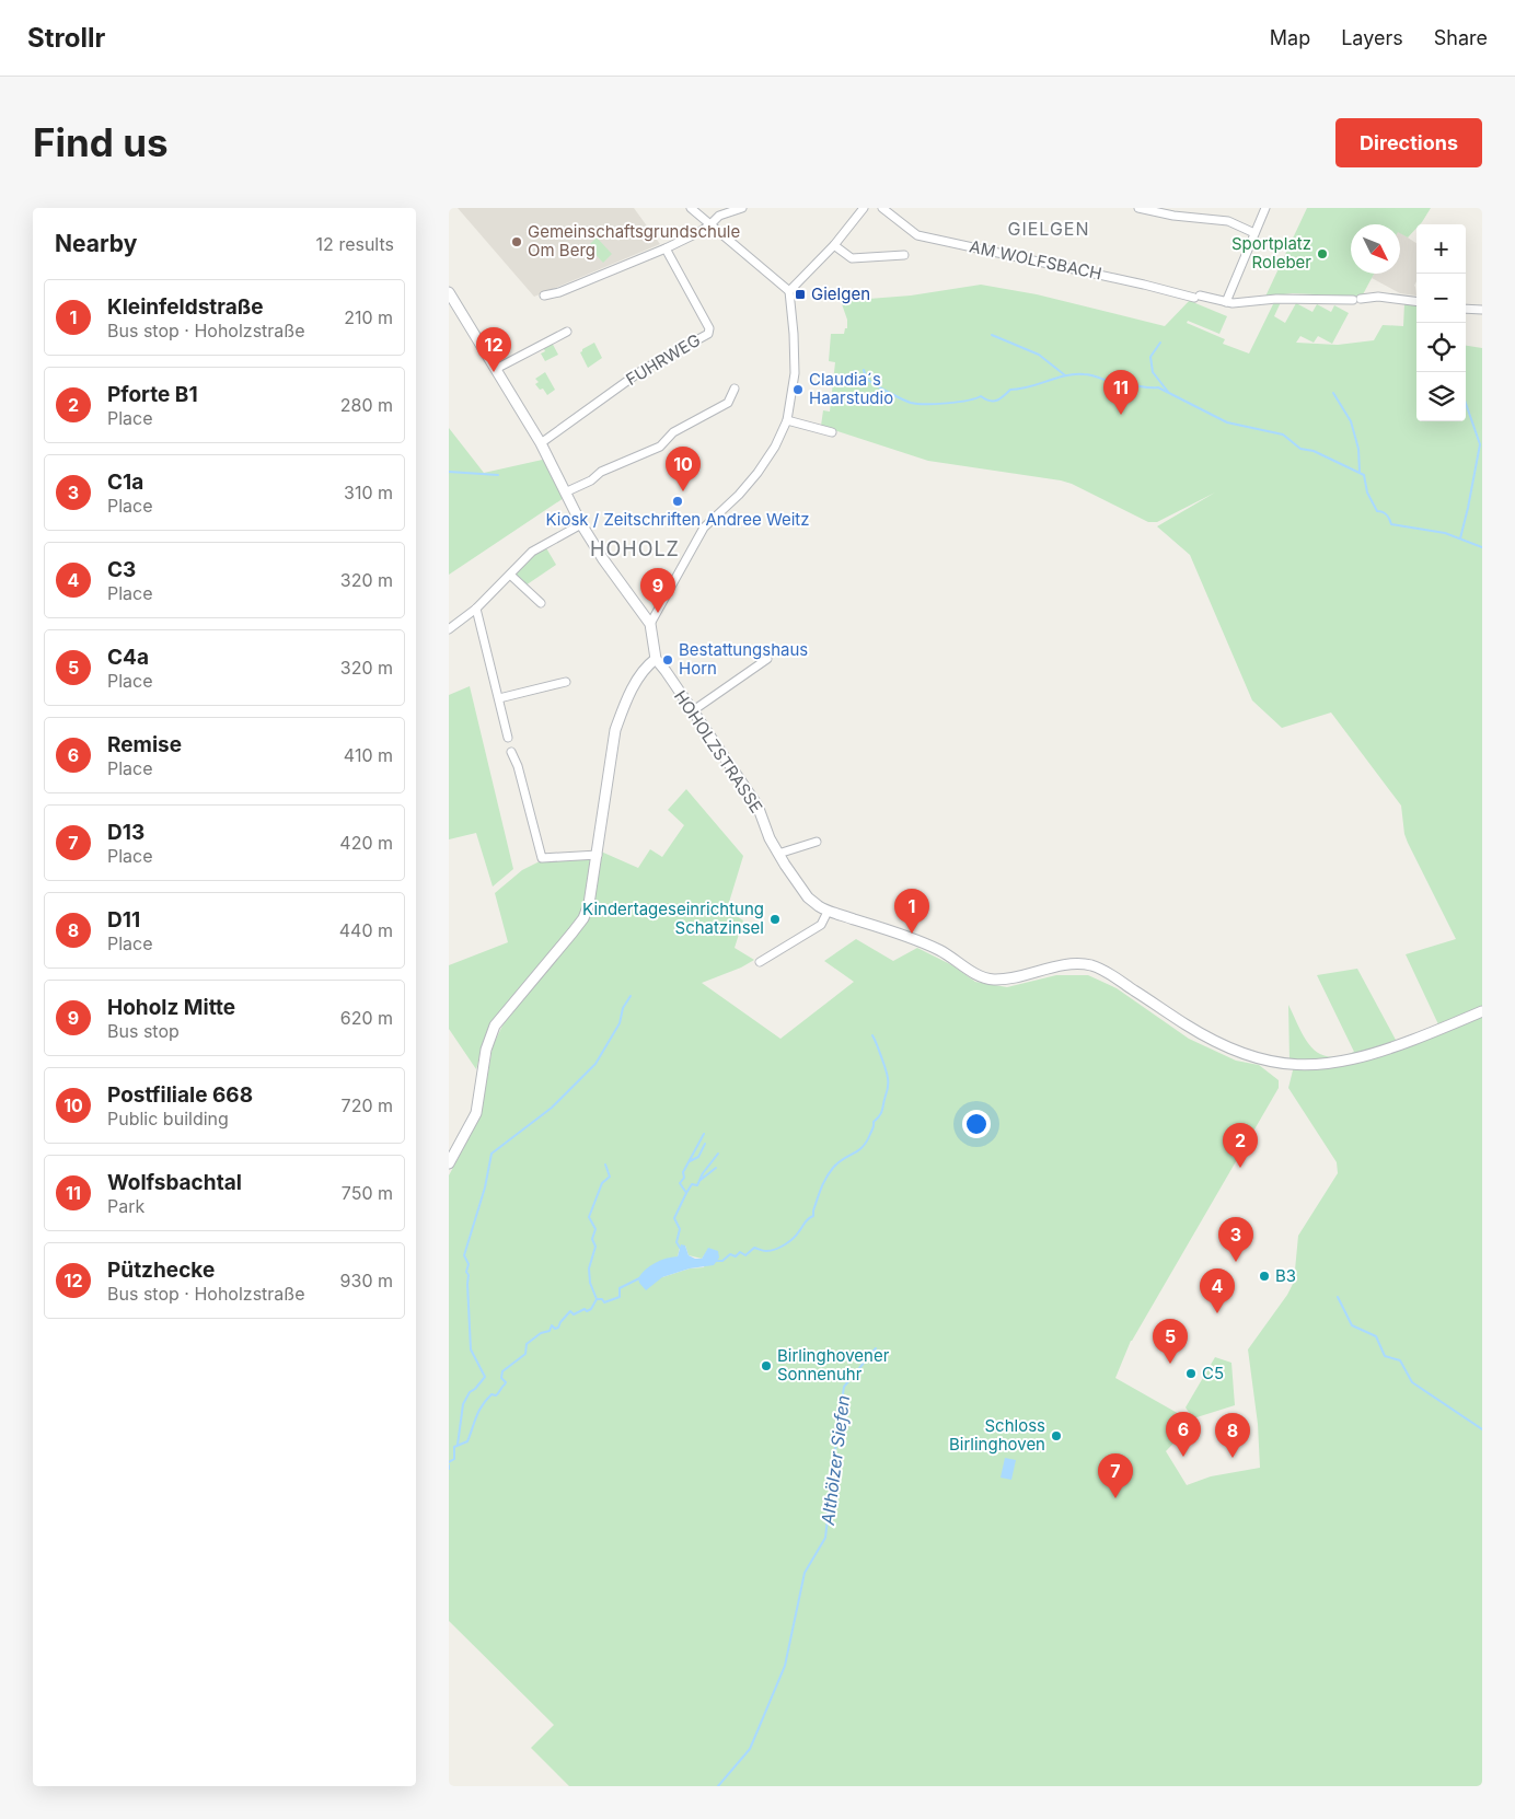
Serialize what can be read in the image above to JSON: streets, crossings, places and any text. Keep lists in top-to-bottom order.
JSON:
{
  "streets": {
    "street": ["AM WOLFSBACH", "FUHRWEG", "HOHOLZSTRASSE"]
  },
  "crossings": [
    ["FUHRWEG", "HOHOLZSTRASSE"]
  ],
  "districts": ["GIELGEN", "HOHOLZ"],
  "water": ["Althölzer Siefen"],
  "places": {
    "other": [
      "Gemeinschaftsgrundschule Om Berg",
      "Sportplatz Roleber",
      "Claudia´s Haarstudio",
      "Kiosk / Zeitschriften Andree Weitz",
      "Bestattungshaus Horn",
      "Kindertageseinrichtung Schatzinsel",
      "B3",
      "Birlinghovener Sonnenuhr",
      "C5",
      "Schloss Birlinghoven"
    ],
    "transit": ["Gielgen"]
  },
  "north": "bottom right",
  "page": {
    "header": "Strollr",
    "nav": ["Map", "Layers", "Share"],
    "buttons": "Directions",
    "title": "Find us",
    "heading": ["Nearby", "12 results"],
    "map_buttons": ["+", "−"],
    "list": [
      {
        "mark": "1",
        "name": "Kleinfeldstraße",
        "note": "Bus stop · Hoholzstraße",
        "value": "210 m"
      },
      {
        "mark": "2",
        "name": "Pforte B1",
        "note": "Place",
        "value": "280 m"
      },
      {
        "mark": "3",
        "name": "C1a",
        "note": "Place",
        "value": "310 m"
      },
      {
        "mark": "4",
        "name": "C3",
        "note": "Place",
        "value": "320 m"
      },
      {
        "mark": "5",
        "name": "C4a",
        "note": "Place",
        "value": "320 m"
      },
      {
        "mark": "6",
        "name": "Remise",
        "note": "Place",
        "value": "410 m"
      },
      {
        "mark": "7",
        "name": "D13",
        "note": "Place",
        "value": "420 m"
      },
      {
        "mark": "8",
        "name": "D11",
        "note": "Place",
        "value": "440 m"
      },
      {
        "mark": "9",
        "name": "Hoholz Mitte",
        "note": "Bus stop",
        "value": "620 m"
      },
      {
        "mark": "10",
        "name": "Postfiliale 668",
        "note": "Public building",
        "value": "720 m"
      },
      {
        "mark": "11",
        "name": "Wolfsbachtal",
        "note": "Park",
        "value": "750 m"
      },
      {
        "mark": "12",
        "name": "Pützhecke",
        "note": "Bus stop · Hoholzstraße",
        "value": "930 m"
      }
    ],
    "pins": [
      "12",
      "11",
      "10",
      "9",
      "1",
      "2",
      "3",
      "4",
      "5",
      "6",
      "8",
      "7"
    ]
  }
}
